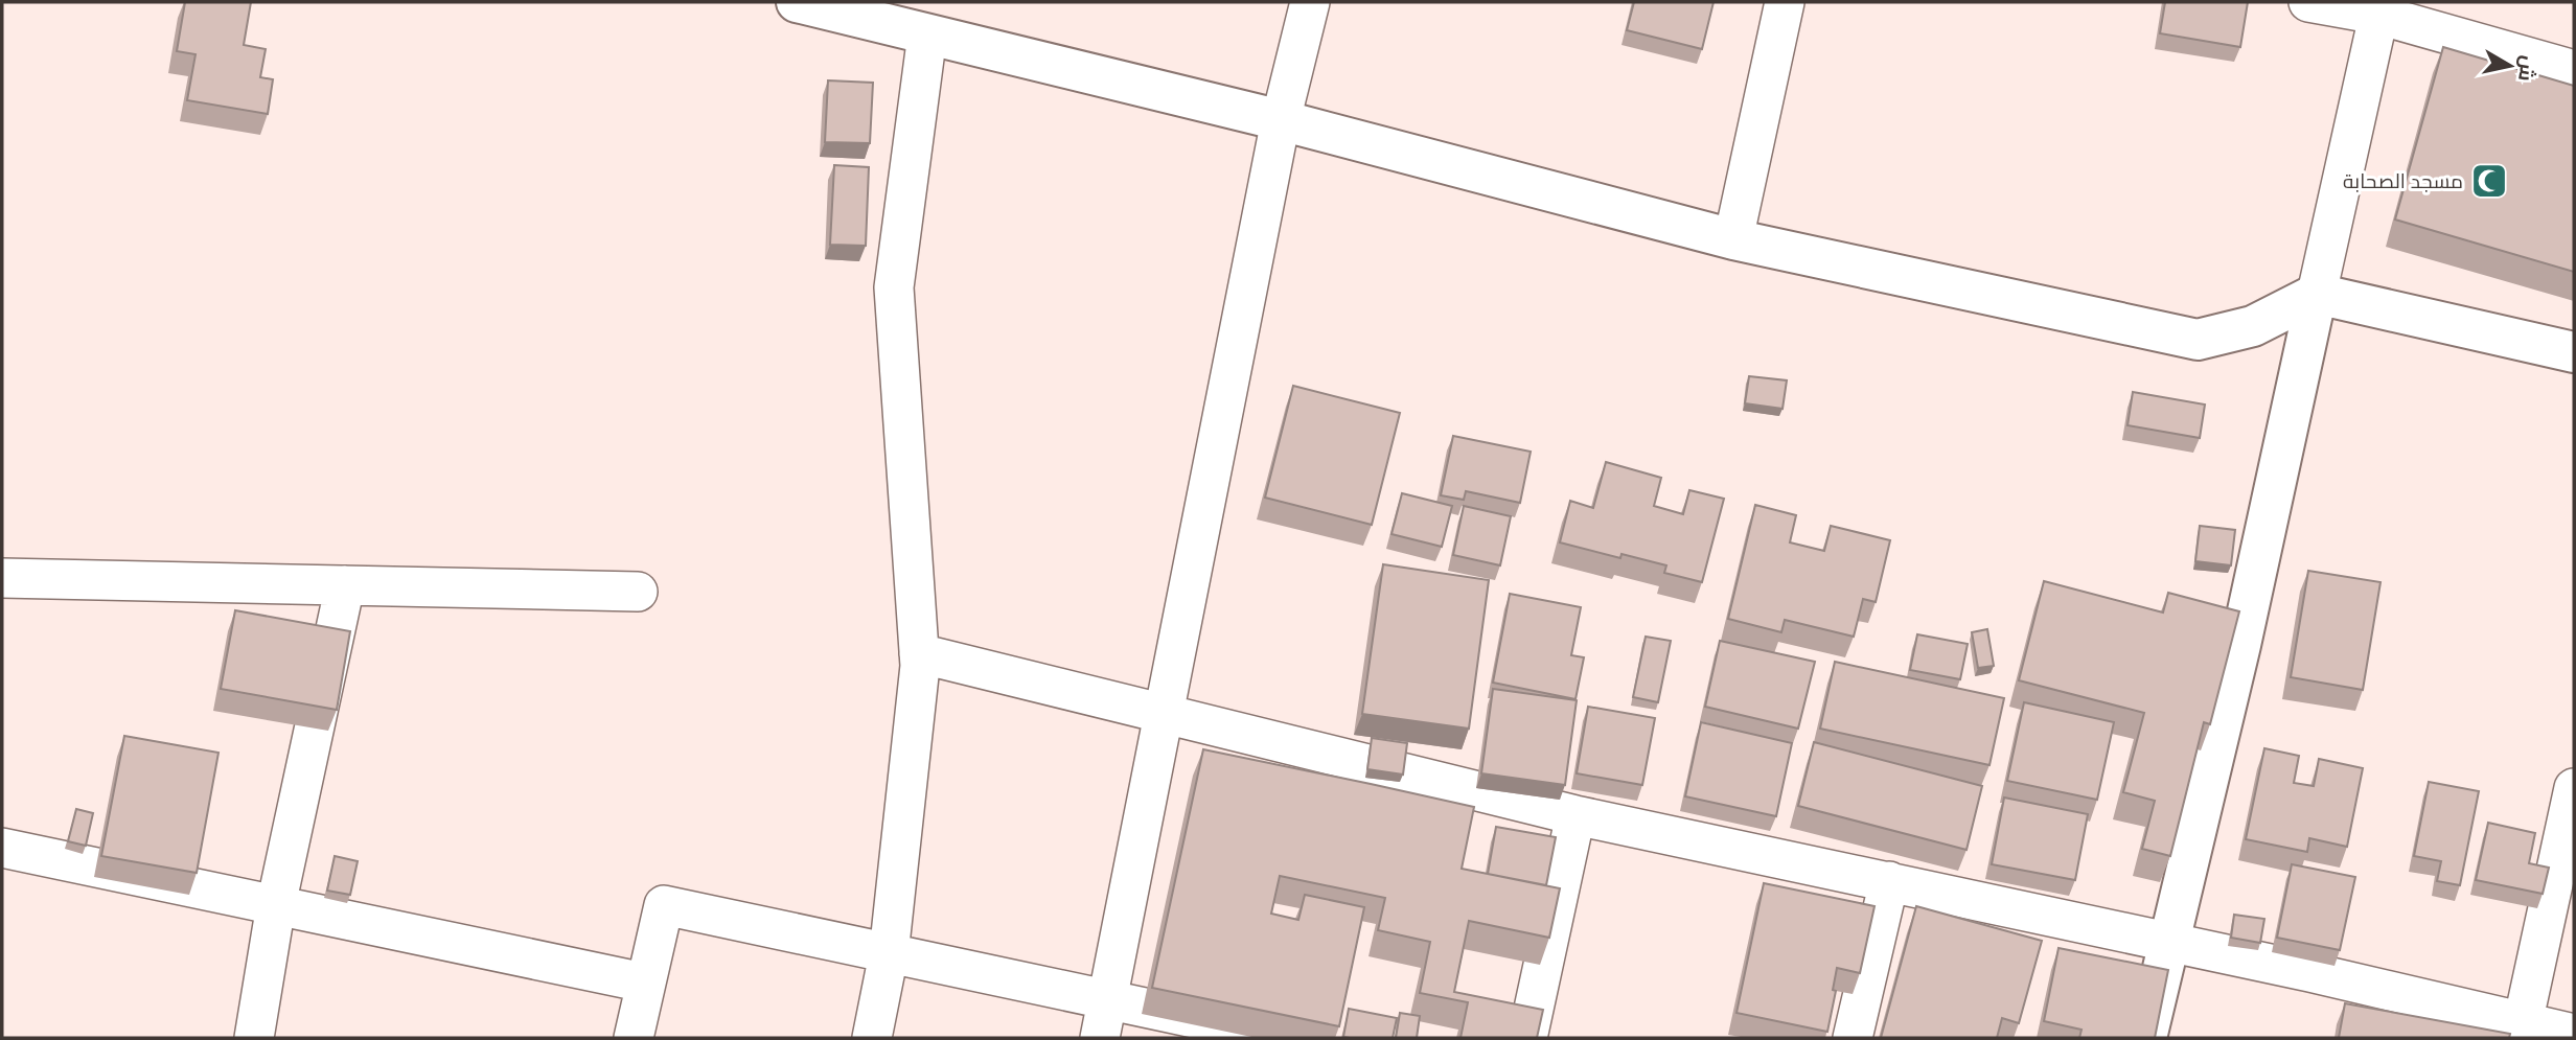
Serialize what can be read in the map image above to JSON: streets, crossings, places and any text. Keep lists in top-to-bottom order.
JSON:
{
  "places": {
    "mosque": ["مسجد الصحابة"]
  },
  "north": "right"
}
